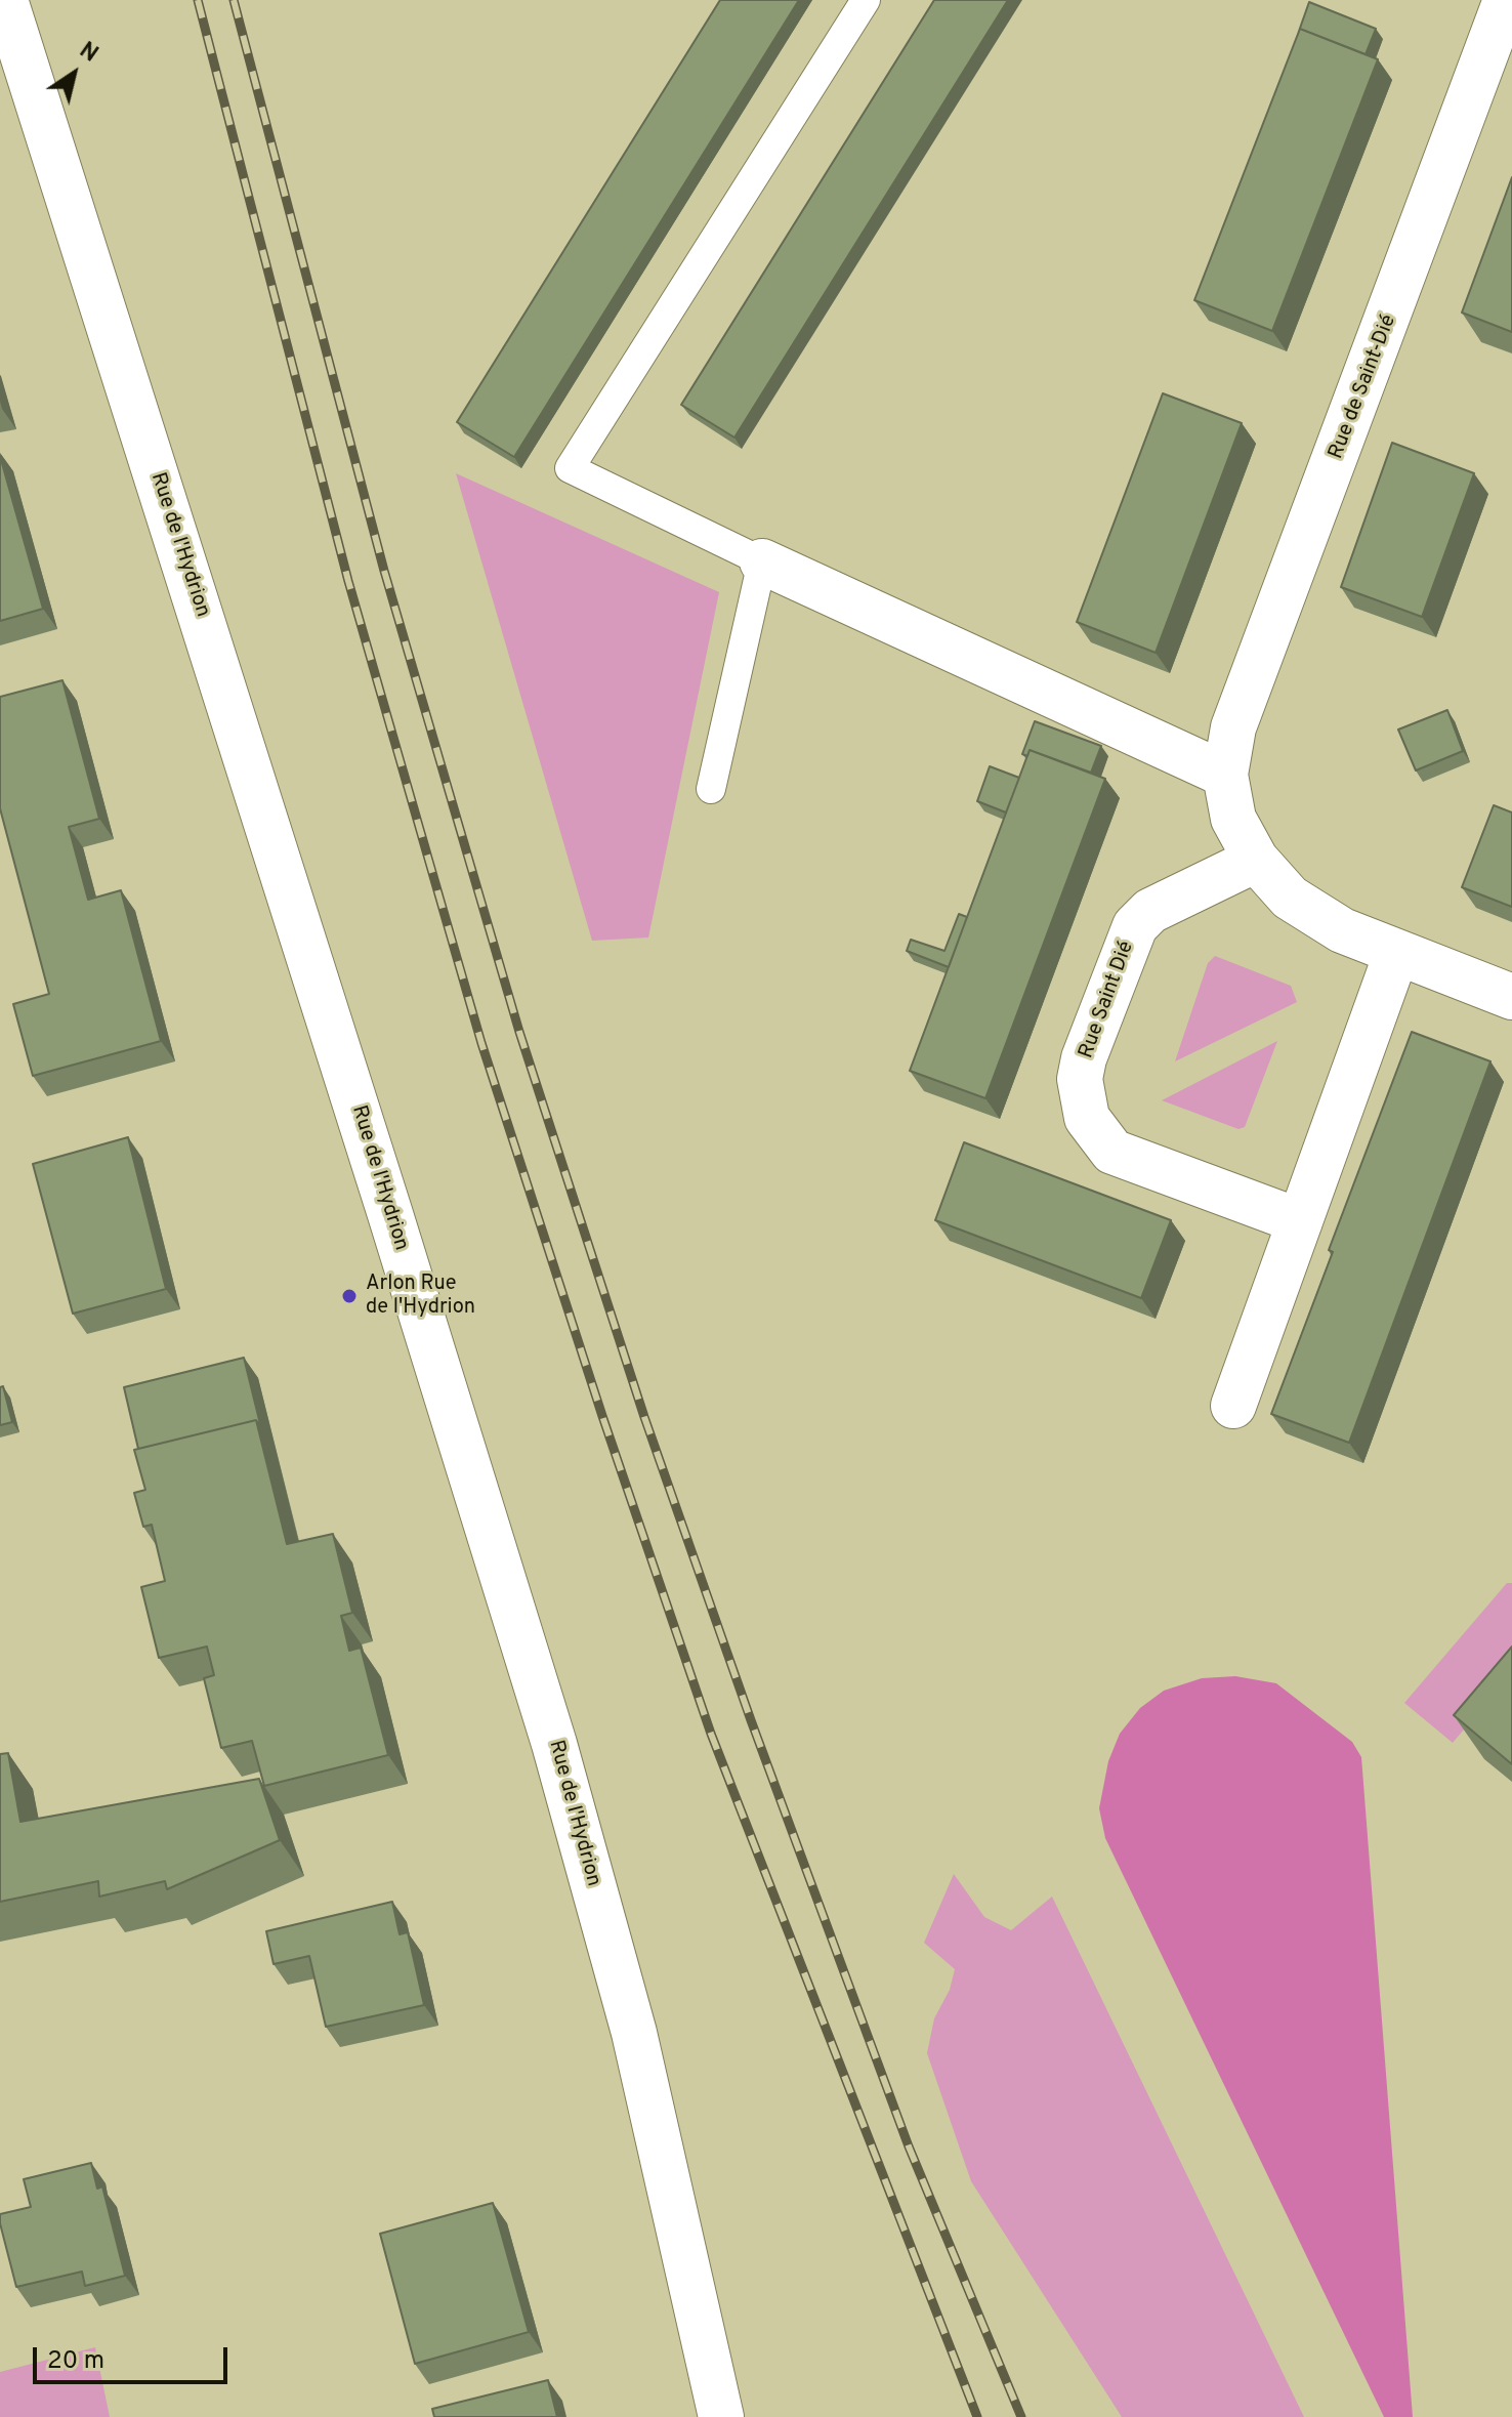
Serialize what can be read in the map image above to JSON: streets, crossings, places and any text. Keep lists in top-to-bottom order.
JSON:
{
  "streets": {
    "street": ["Rue de Saint-Dié", "Rue de l'Hydrion", "Rue Saint Dié"]
  },
  "crossings": [
    ["Rue de Saint-Dié", "Rue Saint Dié"]
  ],
  "places": ["Arlon Rue de l'Hydrion"],
  "scale_bar": "20 m",
  "north": "top right"
}
